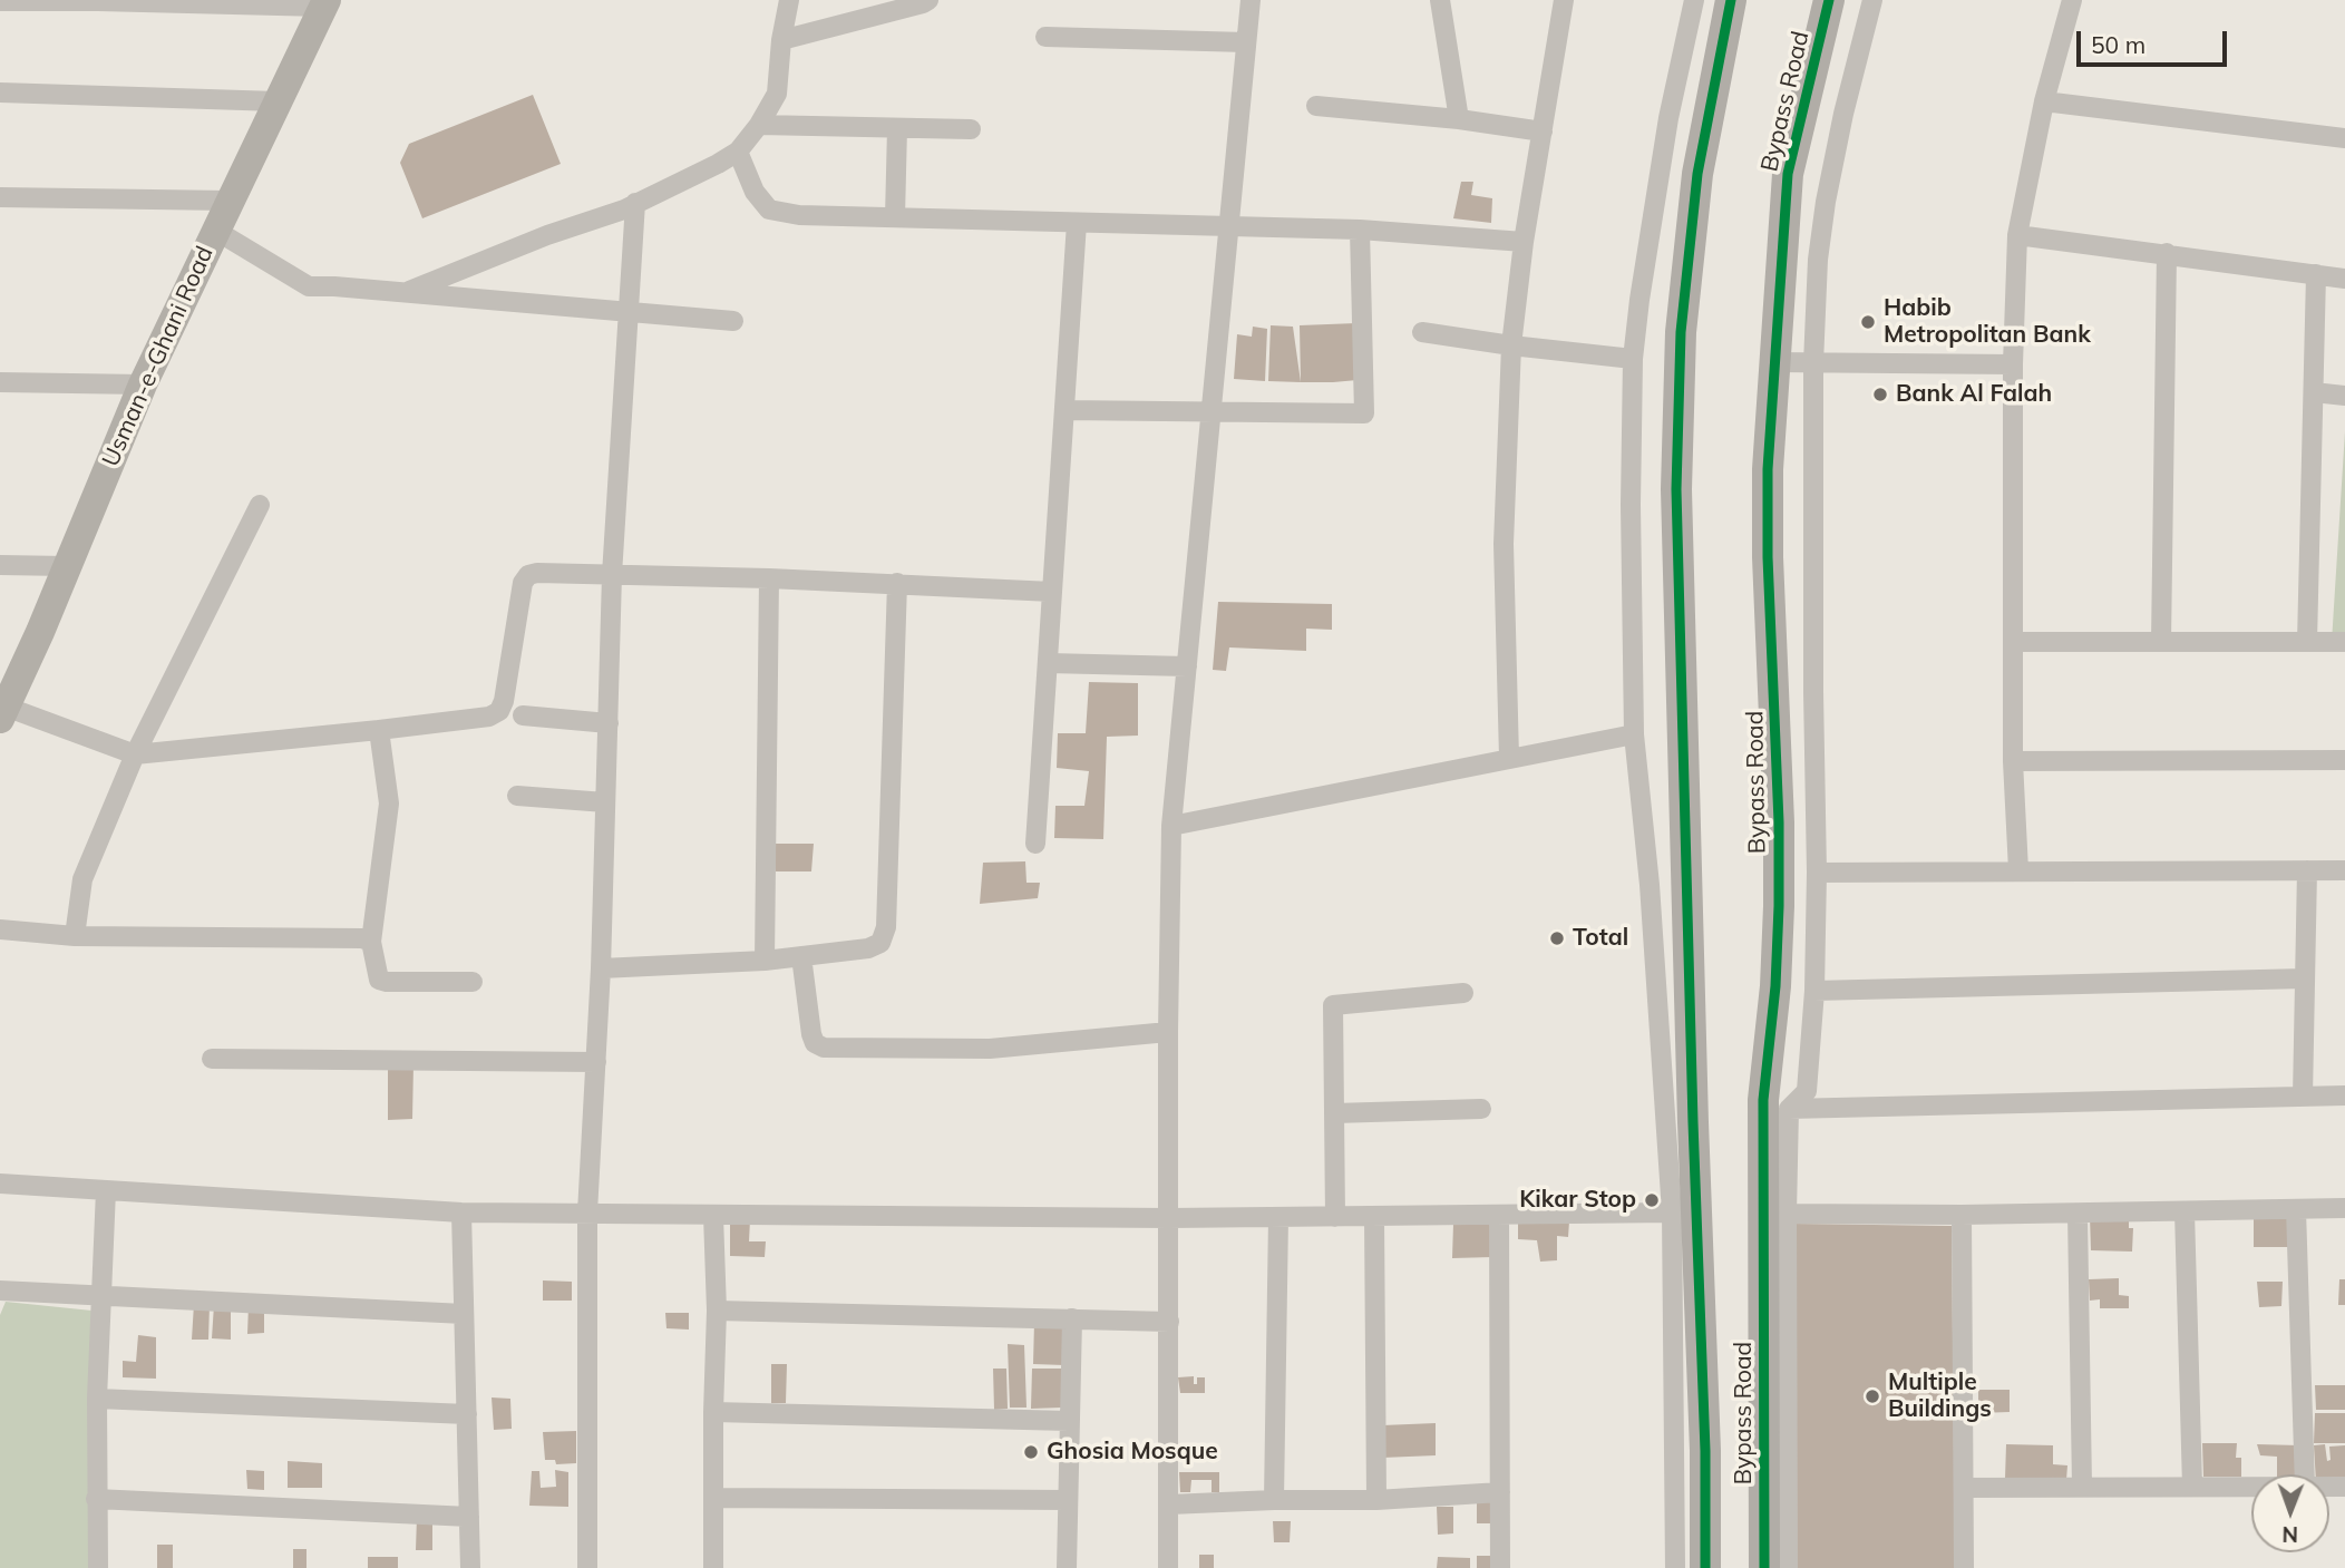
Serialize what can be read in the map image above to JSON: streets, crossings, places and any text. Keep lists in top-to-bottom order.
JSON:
{
  "streets": {
    "main road": ["Bypass Road", "Usman-e-Ghani Road"]
  },
  "places": [
    "Habib Metropolitan Bank",
    "Bank Al Falah",
    "Total",
    "Kikar Stop",
    "Multiple Buildings",
    "Ghosia Mosque"
  ],
  "scale_bar": "50 m",
  "north": "bottom"
}
